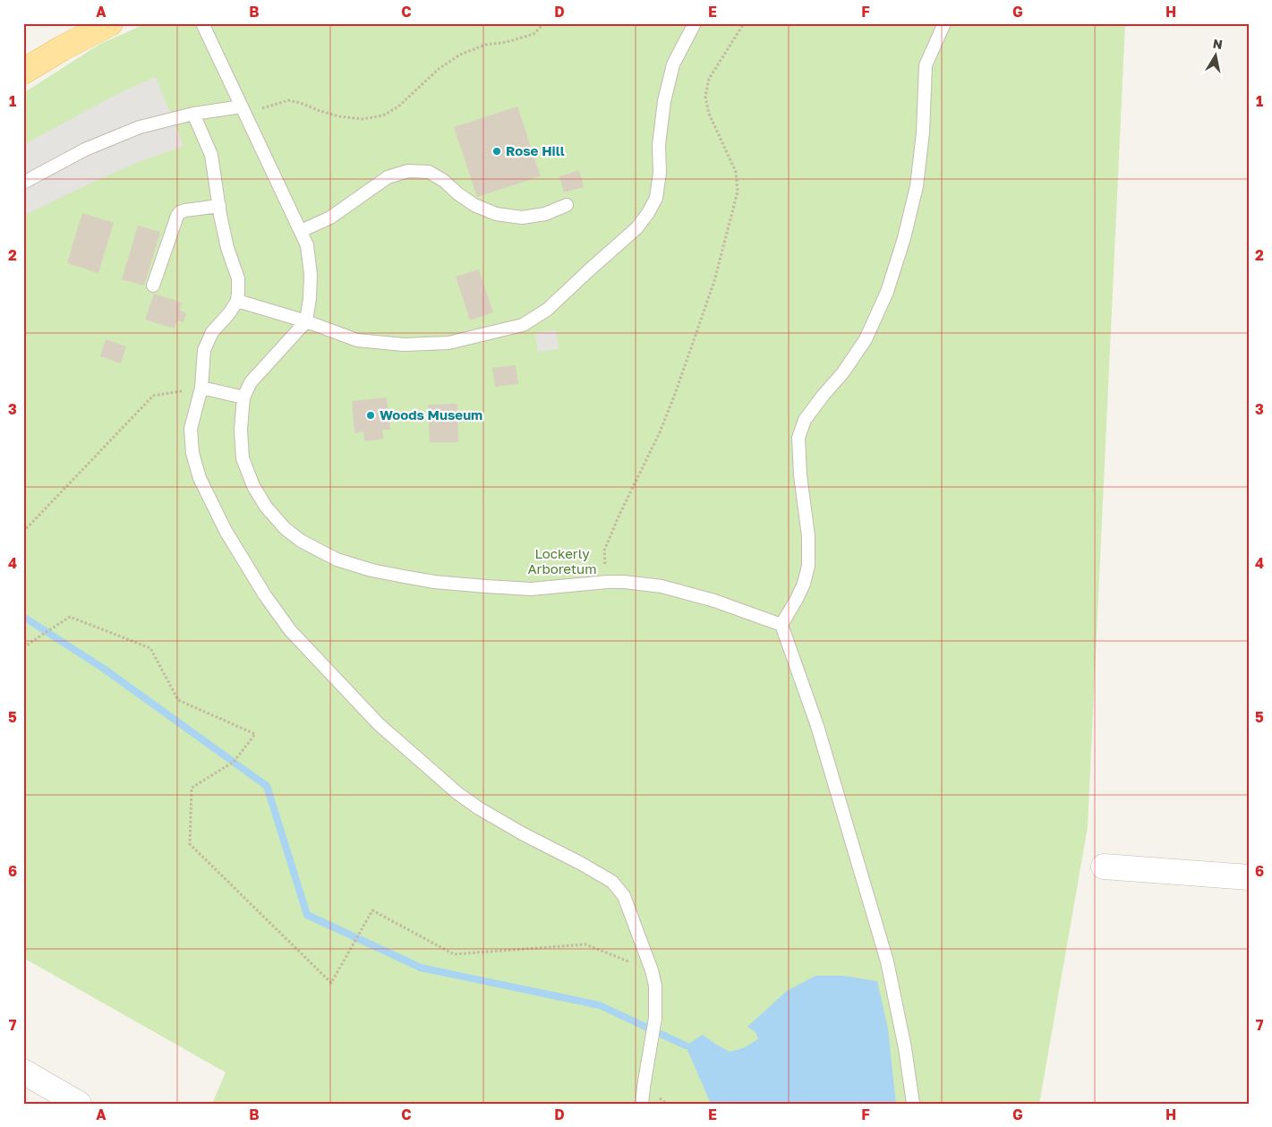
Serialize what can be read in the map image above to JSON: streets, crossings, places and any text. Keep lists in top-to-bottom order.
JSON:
{
  "parks": ["Lockerly Arboretum"],
  "places": ["Rose Hill", "Woods Museum"],
  "north": "top",
  "grid": {
    "columns": [
      "A",
      "B",
      "C",
      "D",
      "E",
      "F",
      "G",
      "H"
    ],
    "rows": [
      "1",
      "2",
      "3",
      "4",
      "5",
      "6",
      "7"
    ]
  }
}
